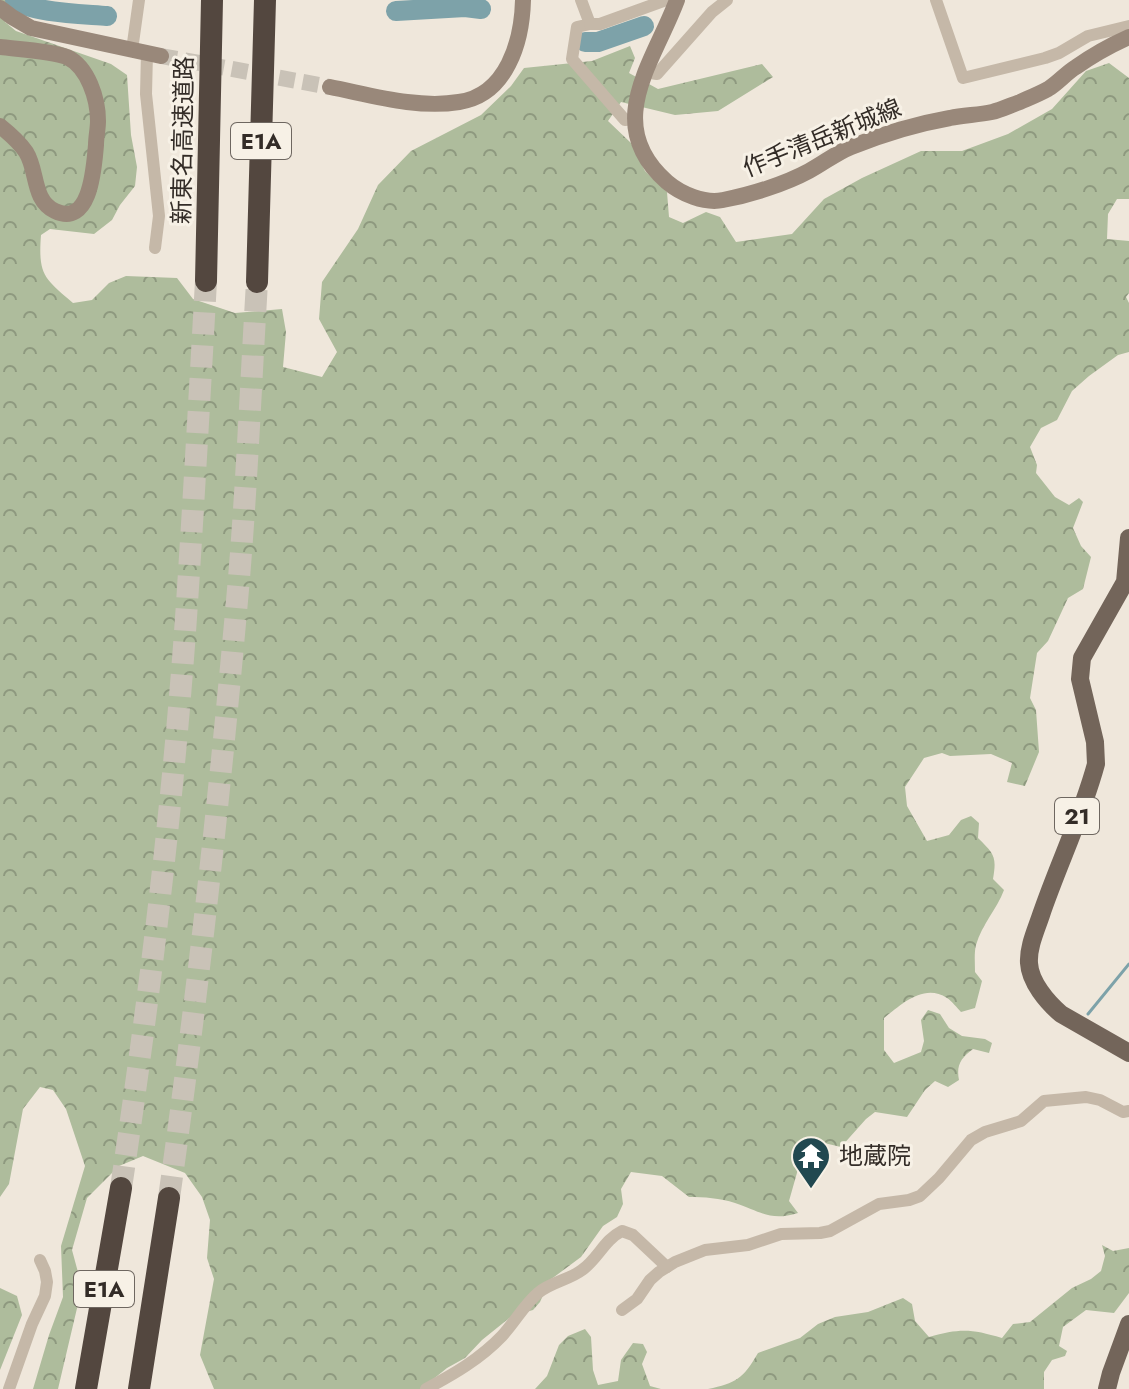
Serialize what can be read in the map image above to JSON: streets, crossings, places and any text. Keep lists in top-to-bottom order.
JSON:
{
  "streets": {
    "highway": ["新東名高速道路", "E1A"],
    "main road": ["作手清岳新城線", "21"]
  },
  "places": {
    "temple": ["地蔵院"]
  }
}
